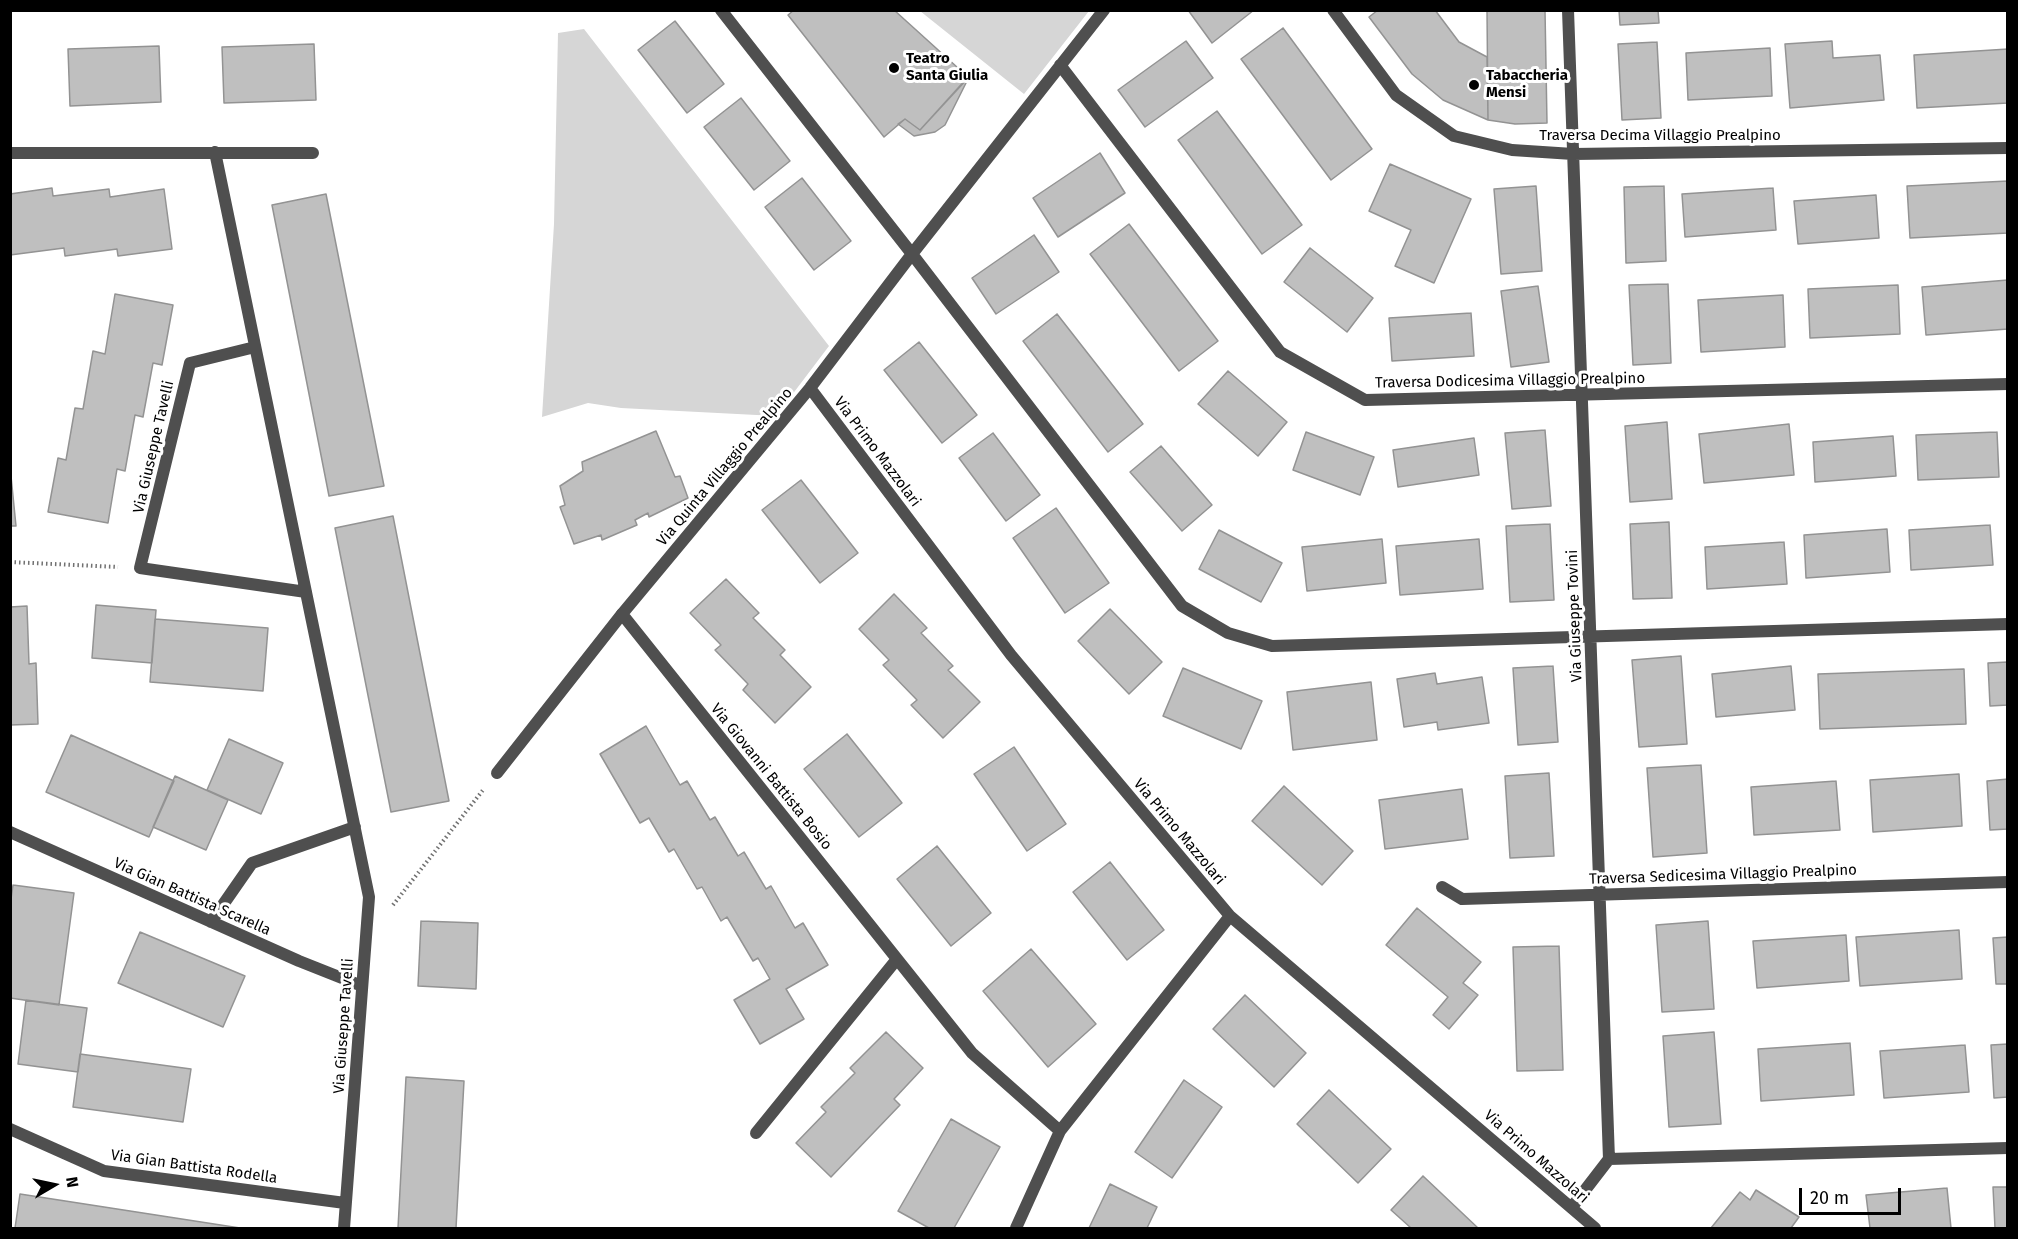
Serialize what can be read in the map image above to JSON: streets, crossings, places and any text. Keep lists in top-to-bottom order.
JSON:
{
  "streets": {
    "street": [
      "Traversa Decima Villaggio Prealpino",
      "Traversa Dodicesima Villaggio Prealpino",
      "Via Giuseppe Tavelli",
      "Via Primo Mazzolari",
      "Via Quinta Villaggio Prealpino",
      "Via Giuseppe Tovini",
      "Via Giovanni Battista Bosio",
      "Traversa Sedicesima Villaggio Prealpino",
      "Via Gian Battista Scarella",
      "Via Gian Battista Rodella"
    ]
  },
  "crossings": [
    ["Traversa Decima Villaggio Prealpino", "Via Giuseppe Tovini"],
    ["Traversa Dodicesima Villaggio Prealpino", "Via Quinta Villaggio Prealpino"],
    ["Traversa Dodicesima Villaggio Prealpino", "Via Giuseppe Tovini"],
    ["Via Giuseppe Tavelli", "Via Gian Battista Scarella"],
    ["Via Giuseppe Tavelli", "Via Gian Battista Rodella"],
    ["Via Primo Mazzolari", "Via Quinta Villaggio Prealpino"],
    ["Via Quinta Villaggio Prealpino", "Via Giovanni Battista Bosio"],
    ["Via Giuseppe Tovini", "Traversa Sedicesima Villaggio Prealpino"]
  ],
  "places": ["Teatro Santa Giulia", "Tabaccheria Mensi"],
  "scale_bar": "20 m",
  "north": "right"
}
